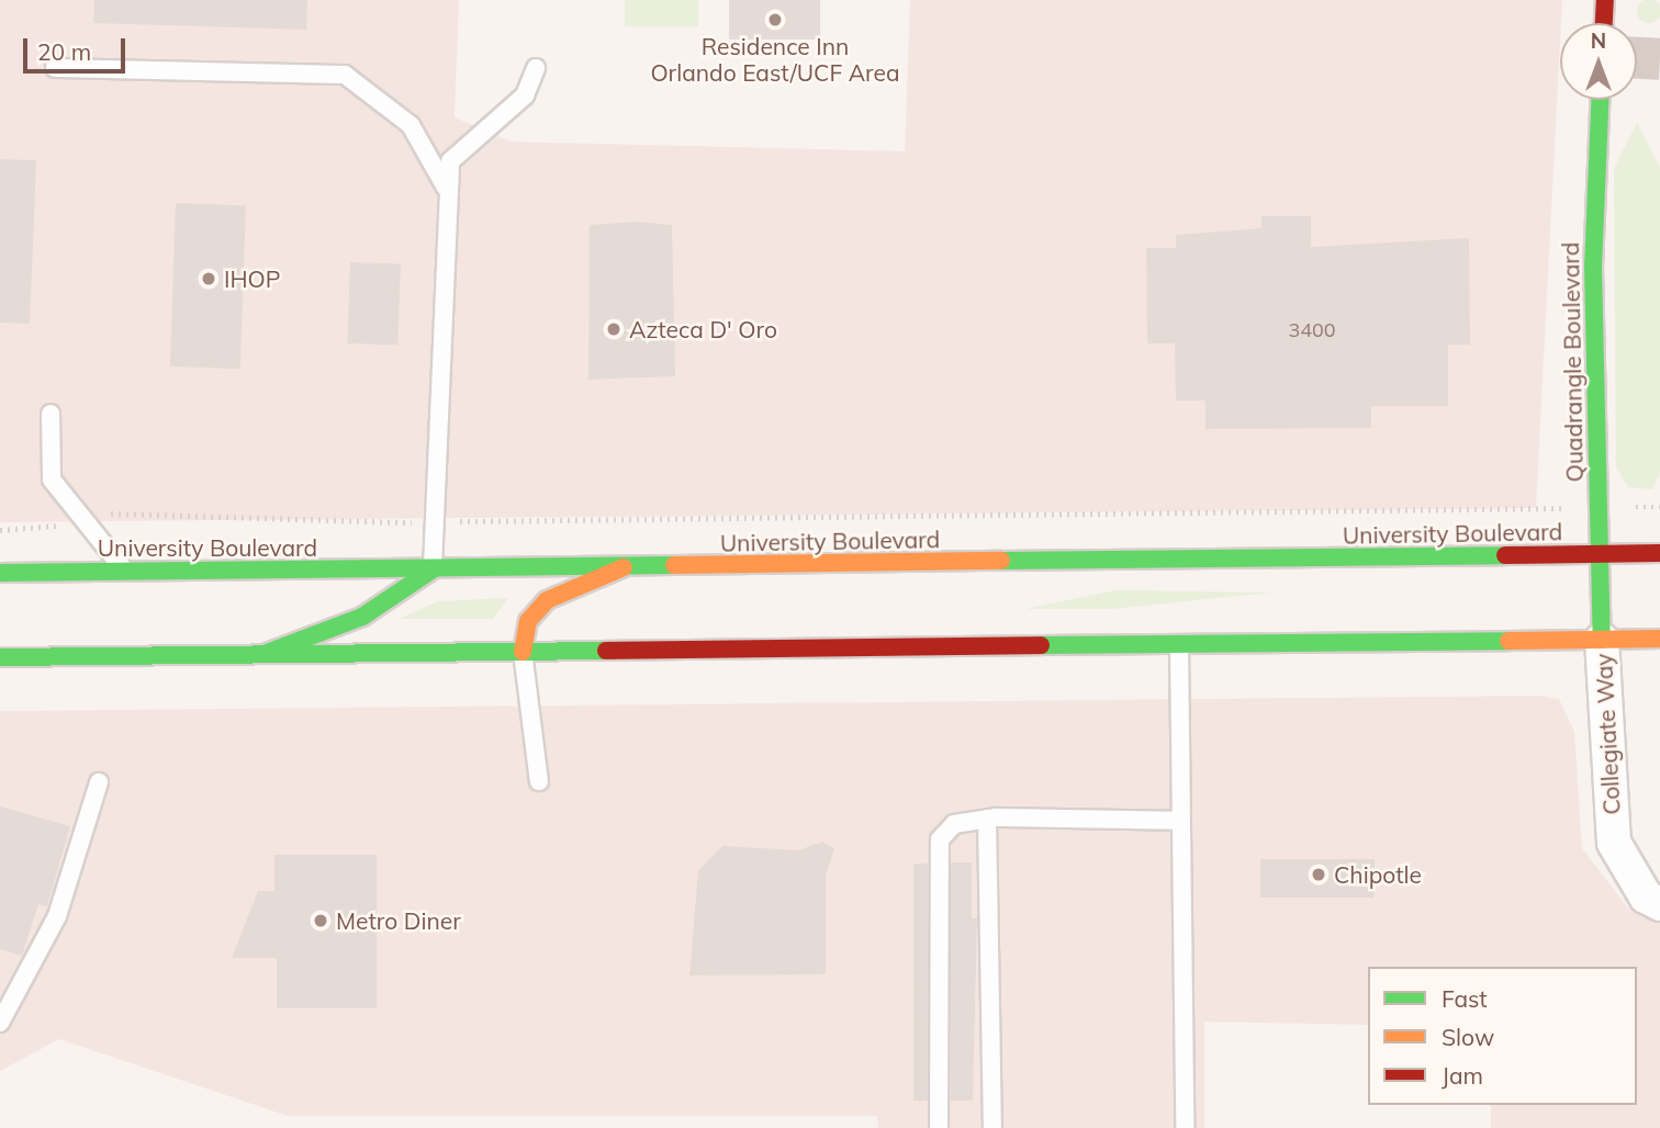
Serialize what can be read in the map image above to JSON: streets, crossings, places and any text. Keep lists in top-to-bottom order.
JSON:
{
  "streets": {
    "main road": ["Quadrangle Boulevard", "University Boulevard"],
    "street": ["Collegiate Way"]
  },
  "crossings": [
    ["Quadrangle Boulevard", "University Boulevard"],
    ["Quadrangle Boulevard", "Collegiate Way"]
  ],
  "places": [
    "Residence Inn Orlando East/UCF Area",
    "IHOP",
    "Azteca D' Oro",
    "Chipotle",
    "Metro Diner"
  ],
  "house_numbers": ["3400"],
  "legend": ["Fast", "Slow", "Jam"],
  "scale_bar": "20 m",
  "north": "top"
}
